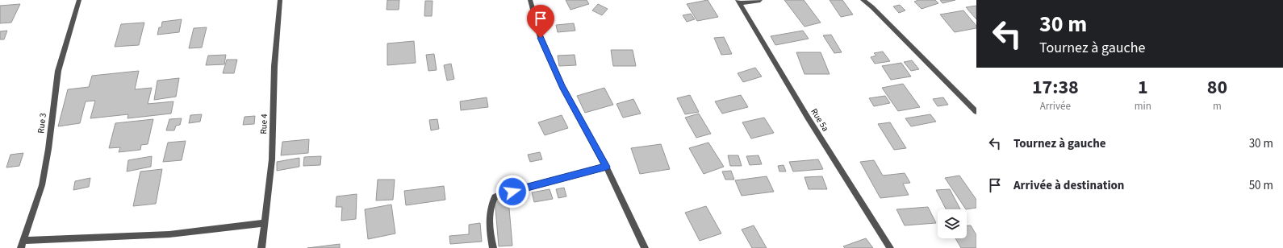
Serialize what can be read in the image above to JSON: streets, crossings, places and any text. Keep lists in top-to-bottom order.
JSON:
{
  "streets": {
    "street": ["Rue 5a", "Rue 3", "Rue 4"]
  },
  "page": {
    "turn": ["30 m", "Tournez à gauche"],
    "eta": [
      "17:38",
      "Arrivée",
      "1",
      "min",
      "80",
      "m"
    ],
    "list": [
      {
        "name": "Tournez à gauche",
        "value": "30 m"
      },
      {
        "name": "Arrivée à destination",
        "value": "50 m"
      }
    ]
  }
}
